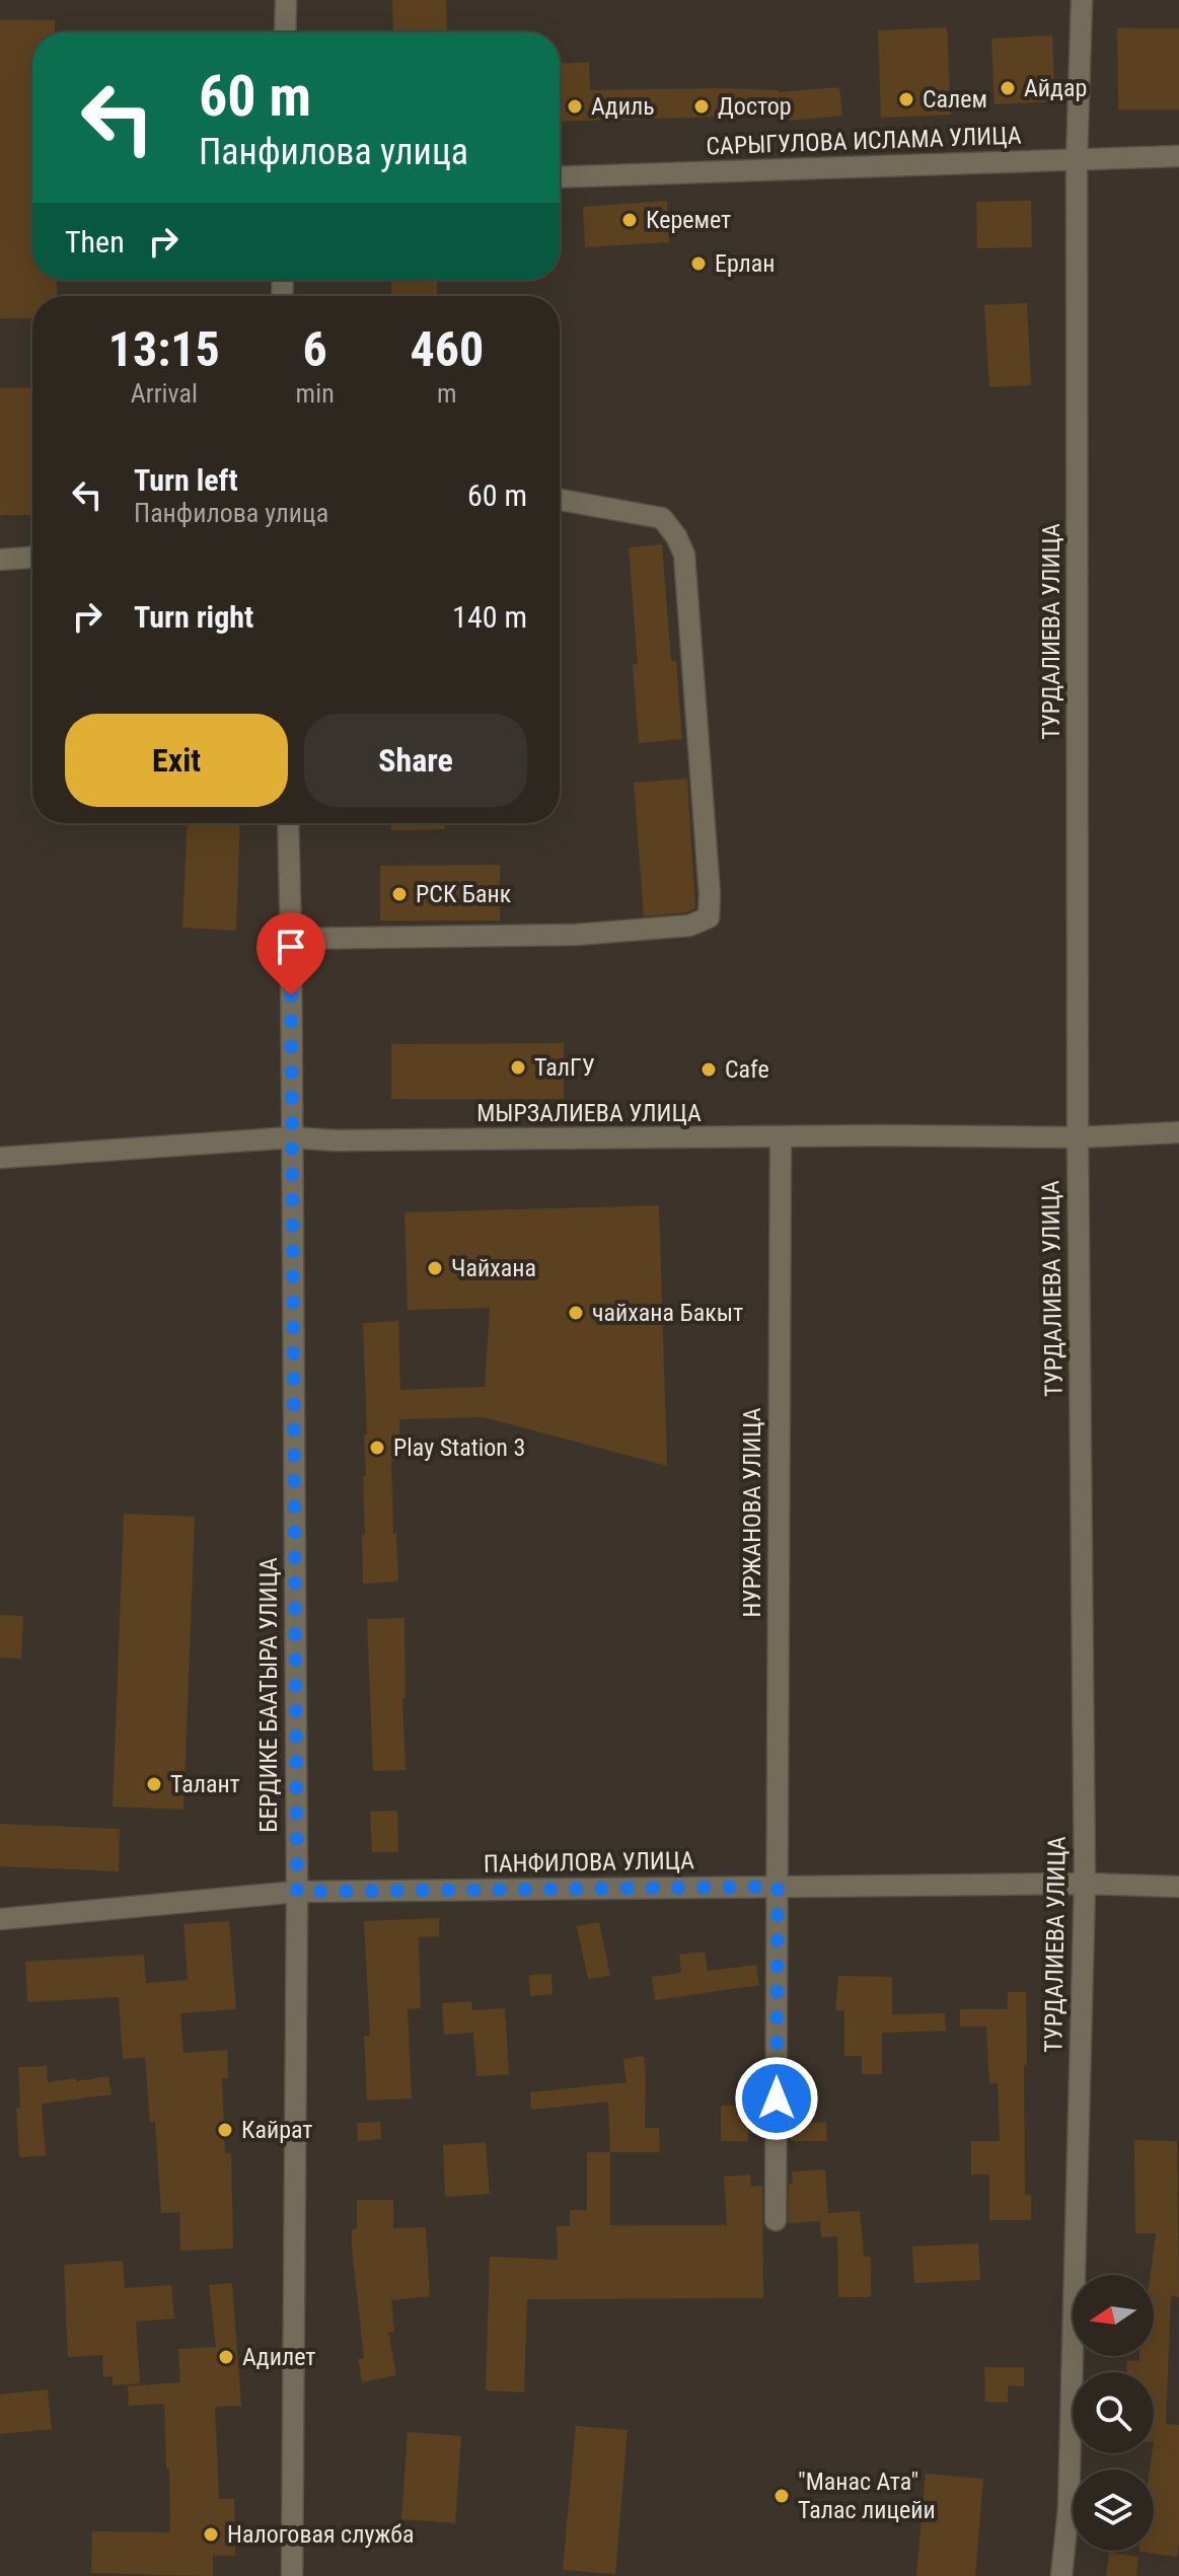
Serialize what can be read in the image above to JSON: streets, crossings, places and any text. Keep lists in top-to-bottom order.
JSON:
{
  "streets": {
    "street": [
      "САРЫГУЛОВА ИСЛАМА УЛИЦА",
      "ТУРДАЛИЕВА УЛИЦА",
      "МЫРЗАЛИЕВА УЛИЦА",
      "НУРЖАНОВА УЛИЦА",
      "БЕРДИКЕ БААТЫРА УЛИЦА",
      "ПАНФИЛОВА УЛИЦА"
    ]
  },
  "crossings": [
    ["САРЫГУЛОВА ИСЛАМА УЛИЦА", "ТУРДАЛИЕВА УЛИЦА"],
    ["ТУРДАЛИЕВА УЛИЦА", "МЫРЗАЛИЕВА УЛИЦА"],
    ["ТУРДАЛИЕВА УЛИЦА", "ПАНФИЛОВА УЛИЦА"],
    ["МЫРЗАЛИЕВА УЛИЦА", "НУРЖАНОВА УЛИЦА"],
    ["МЫРЗАЛИЕВА УЛИЦА", "БЕРДИКЕ БААТЫРА УЛИЦА"],
    ["НУРЖАНОВА УЛИЦА", "ПАНФИЛОВА УЛИЦА"],
    ["БЕРДИКЕ БААТЫРА УЛИЦА", "ПАНФИЛОВА УЛИЦА"]
  ],
  "places": [
    "Айдар",
    "Салем",
    "Адиль",
    "Достор",
    "Керемет",
    "Ерлан",
    "РСК Банк",
    "ТалГУ",
    "Cafe",
    "Чайхана",
    "чайхана Бакыт",
    "Play Station 3",
    "Талант",
    "Кайрат",
    "Адилет",
    "\"Манас Ата\" Талас лицейи",
    "Налоговая служба"
  ],
  "north": "left",
  "page": {
    "turn": ["60 m", "Панфилова улица"],
    "then": "Then",
    "eta": [
      "13:15",
      "Arrival",
      "6",
      "min",
      "460",
      "m"
    ],
    "list": [
      {
        "name": "Turn left",
        "note": "Панфилова улица",
        "value": "60 m"
      },
      {
        "name": "Turn right",
        "value": "140 m"
      }
    ],
    "buttons": ["Exit", "Share"]
  }
}
